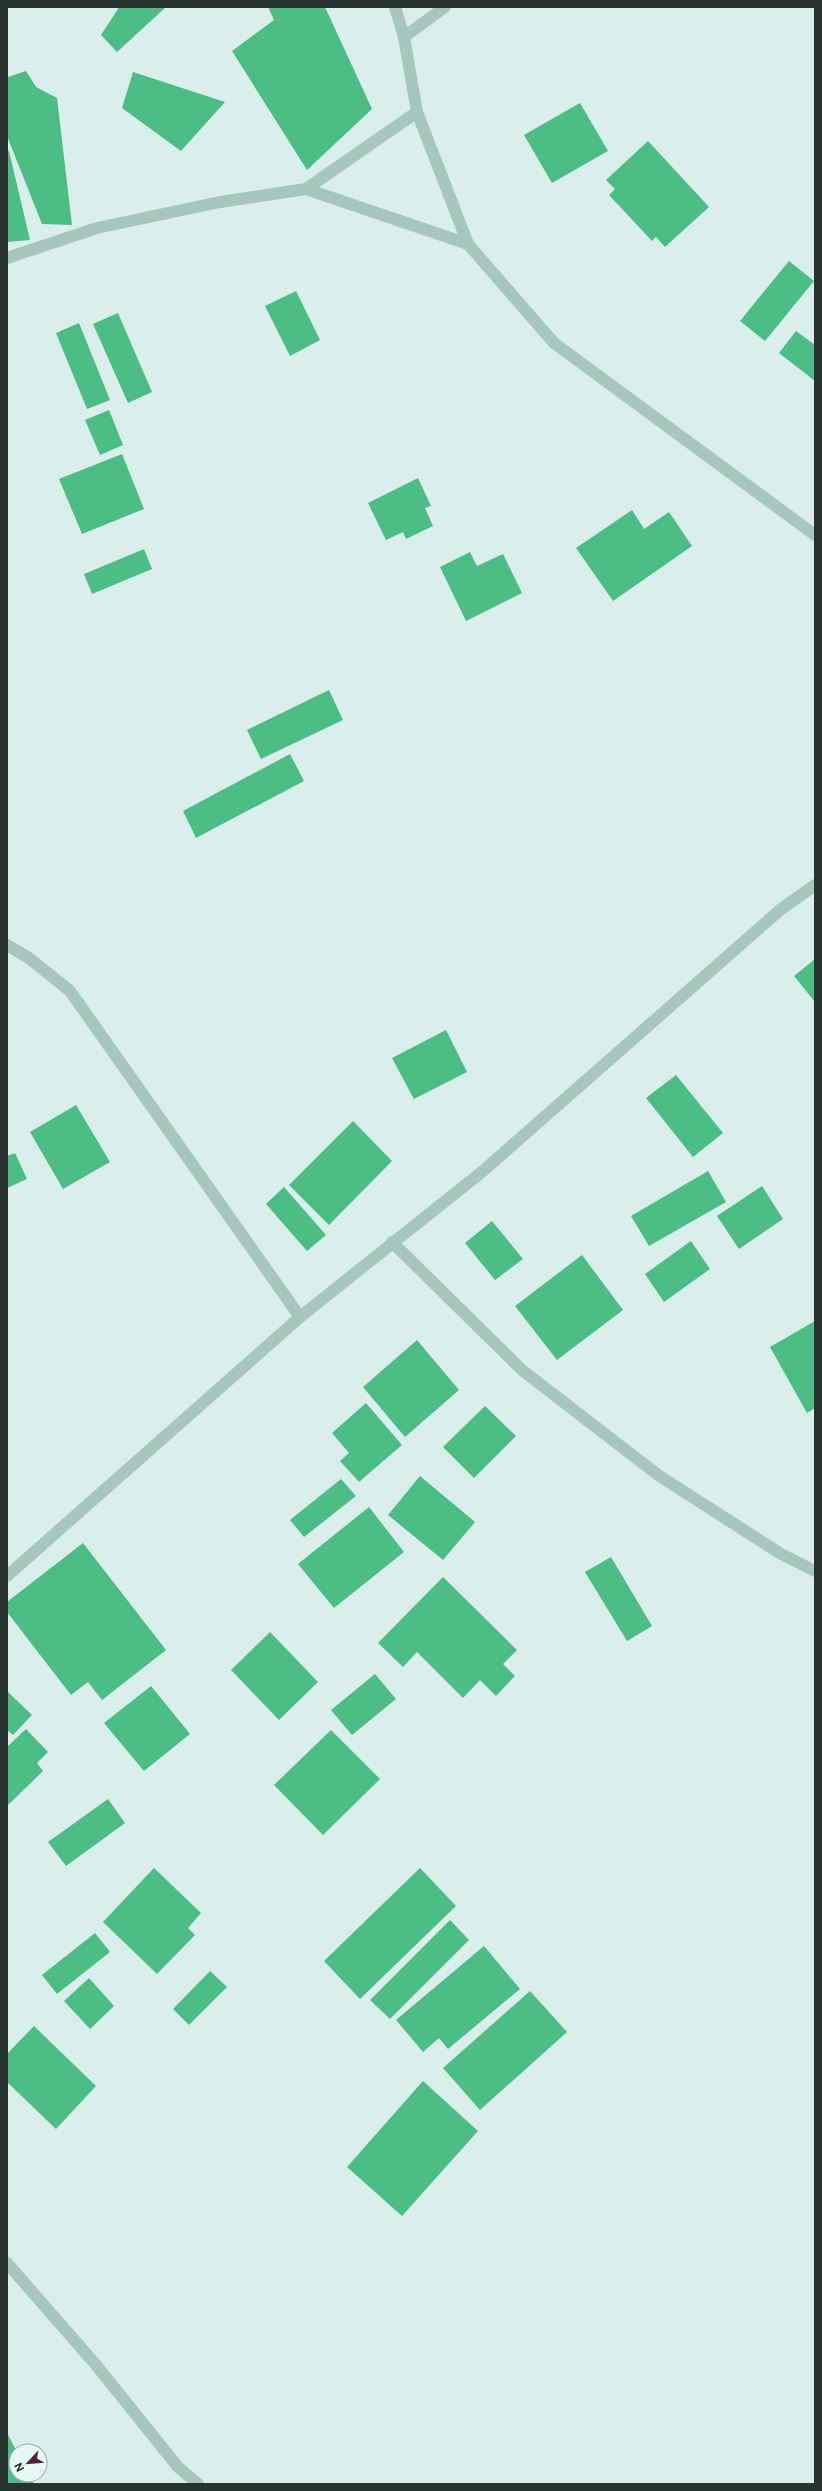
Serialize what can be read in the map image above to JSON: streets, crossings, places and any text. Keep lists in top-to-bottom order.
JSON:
{
  "north": "bottom left"
}
